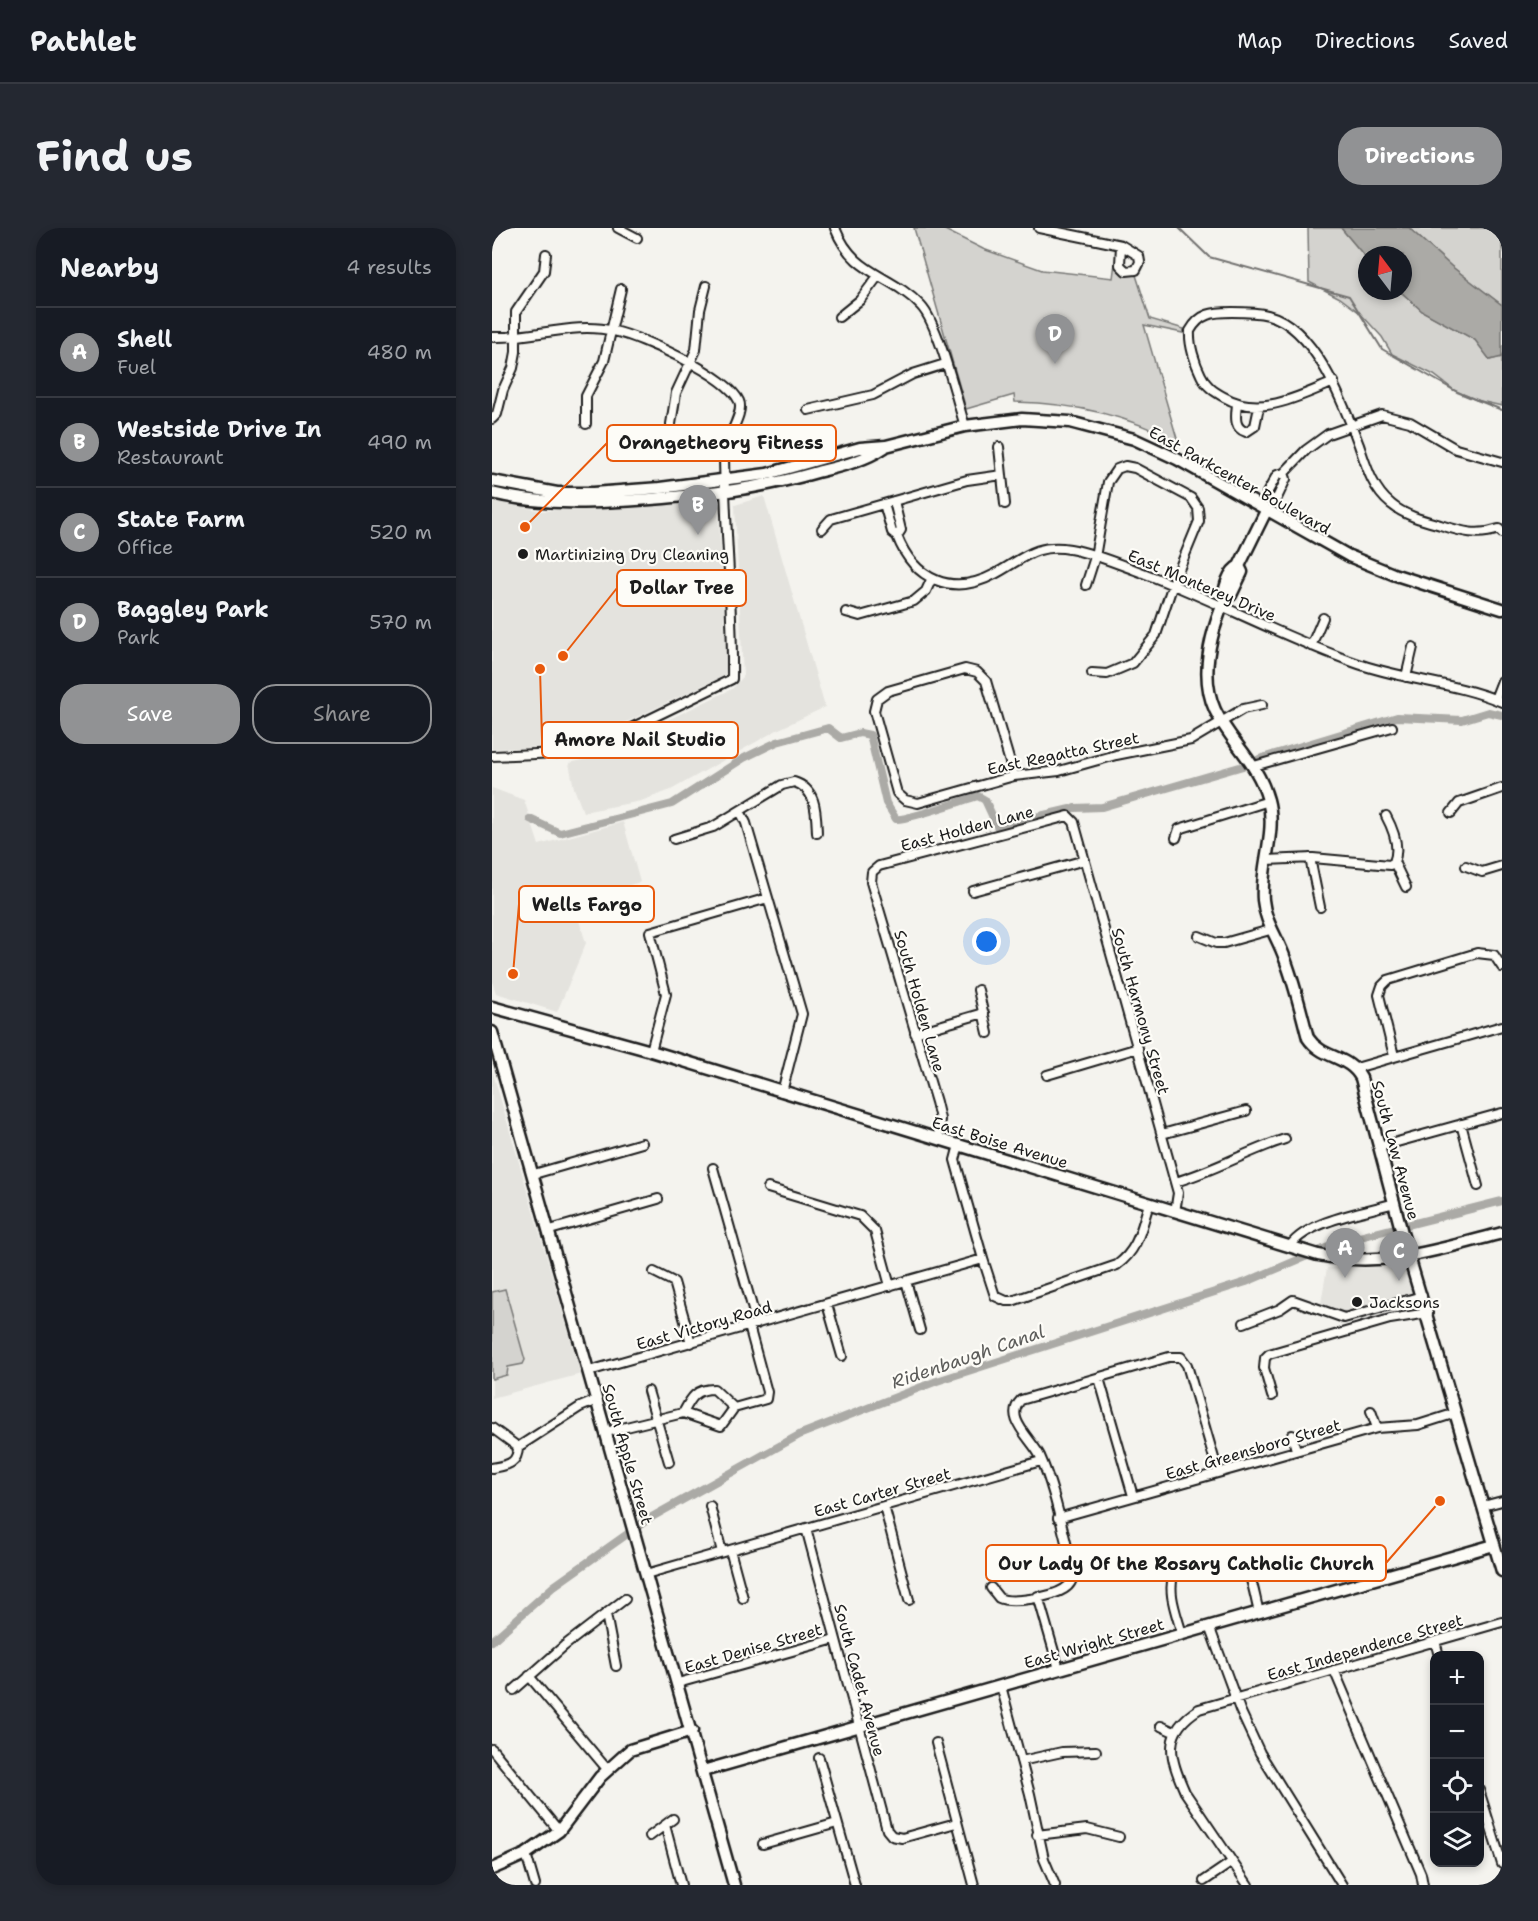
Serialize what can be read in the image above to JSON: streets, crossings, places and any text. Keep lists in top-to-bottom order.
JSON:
{
  "streets": {
    "street": [
      "East Parkcenter Boulevard",
      "East Monterey Drive",
      "East Regatta Street",
      "East Holden Lane",
      "South Holden Lane",
      "South Harmony Street",
      "East Boise Avenue",
      "South Law Avenue",
      "East Victory Road",
      "East Greensboro Street",
      "South Apple Street",
      "East Carter Street",
      "East Wright Street",
      "East Independence Street",
      "East Denise Street",
      "South Cadet Avenue"
    ]
  },
  "crossings": [
    ["East Parkcenter Boulevard", "South Law Avenue"],
    ["East Monterey Drive", "South Law Avenue"],
    ["East Regatta Street", "South Law Avenue"],
    ["East Holden Lane", "South Holden Lane"],
    ["East Holden Lane", "South Harmony Street"],
    ["South Holden Lane", "East Boise Avenue"],
    ["South Harmony Street", "East Boise Avenue"],
    ["East Boise Avenue", "South Law Avenue"],
    ["South Law Avenue", "East Greensboro Street"],
    ["South Law Avenue", "East Wright Street"],
    ["East Victory Road", "South Apple Street"],
    ["South Apple Street", "East Carter Street"],
    ["South Apple Street", "East Wright Street"],
    ["South Apple Street", "East Denise Street"],
    ["East Carter Street", "South Cadet Avenue"],
    ["East Wright Street", "South Cadet Avenue"],
    ["East Denise Street", "South Cadet Avenue"]
  ],
  "water": ["Ridenbaugh Canal"],
  "places": [
    "Orangetheory Fitness",
    "Martinizing Dry Cleaning",
    "Dollar Tree",
    "Amore Nail Studio",
    "Wells Fargo",
    "Jacksons",
    "Our Lady Of the Rosary Catholic Church"
  ],
  "north": "top",
  "page": {
    "header": "Pathlet",
    "nav": ["Map", "Directions", "Saved"],
    "buttons": [
      "Directions",
      ["Save", "Share"]
    ],
    "title": "Find us",
    "heading": ["Nearby", "4 results"],
    "list": [
      {
        "mark": "A",
        "name": "Shell",
        "note": "Fuel",
        "value": "480 m"
      },
      {
        "mark": "B",
        "name": "Westside Drive In",
        "note": "Restaurant",
        "value": "490 m"
      },
      {
        "mark": "C",
        "name": "State Farm",
        "note": "Office",
        "value": "520 m"
      },
      {
        "mark": "D",
        "name": "Baggley Park",
        "note": "Park",
        "value": "570 m"
      }
    ],
    "pins": [
      "D",
      "B",
      "A",
      "C"
    ],
    "map_buttons": ["+", "−"]
  }
}
